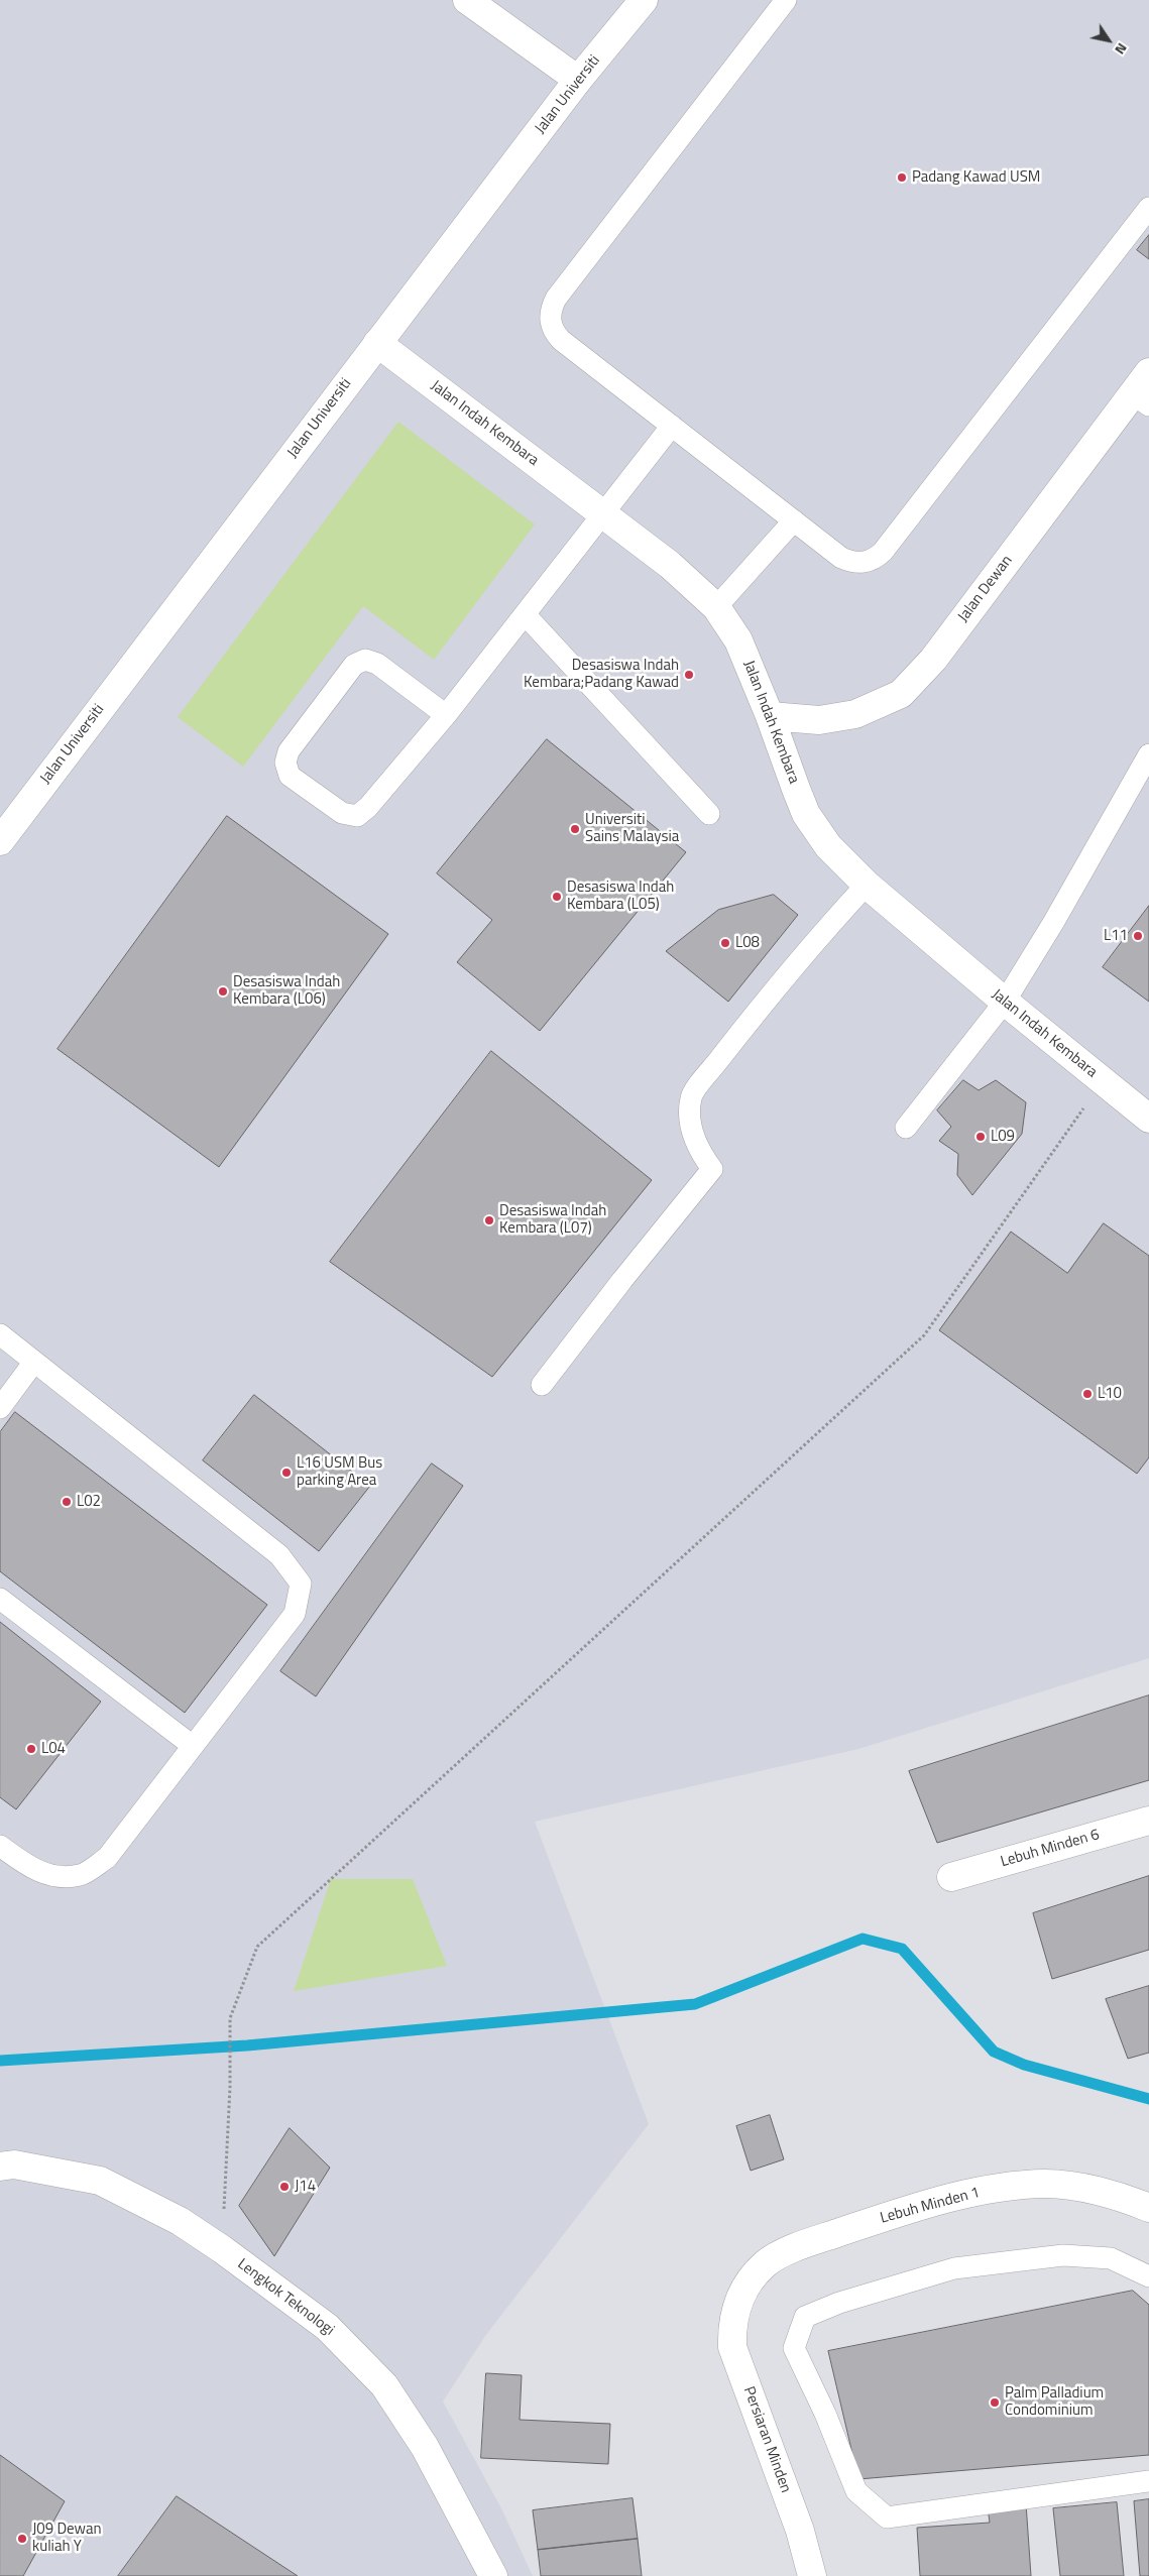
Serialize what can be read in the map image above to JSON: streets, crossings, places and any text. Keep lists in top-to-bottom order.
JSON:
{
  "streets": {
    "street": [
      "Jalan Universiti",
      "Jalan Indah Kembara",
      "Jalan Dewan",
      "Lebuh Minden 6",
      "Lebuh Minden 1",
      "Lengkok Teknologi",
      "Persiaran Minden"
    ]
  },
  "crossings": [
    ["Jalan Universiti", "Jalan Indah Kembara"],
    ["Jalan Indah Kembara", "Jalan Dewan"],
    ["Lebuh Minden 1", "Persiaran Minden"]
  ],
  "places": [
    "Padang Kawad USM",
    "Desasiswa Indah Kembara;Padang Kawad",
    "Universiti Sains Malaysia",
    "Desasiswa Indah Kembara (L05)",
    "L11",
    "L08",
    "Desasiswa Indah Kembara (L06)",
    "L09",
    "Desasiswa Indah Kembara (L07)",
    "L10",
    "L16 USM Bus parking Area",
    "L02",
    "L04",
    "J14",
    "Palm Palladium Condominium",
    "J09 Dewan kuliah Y"
  ],
  "north": "bottom right"
}
